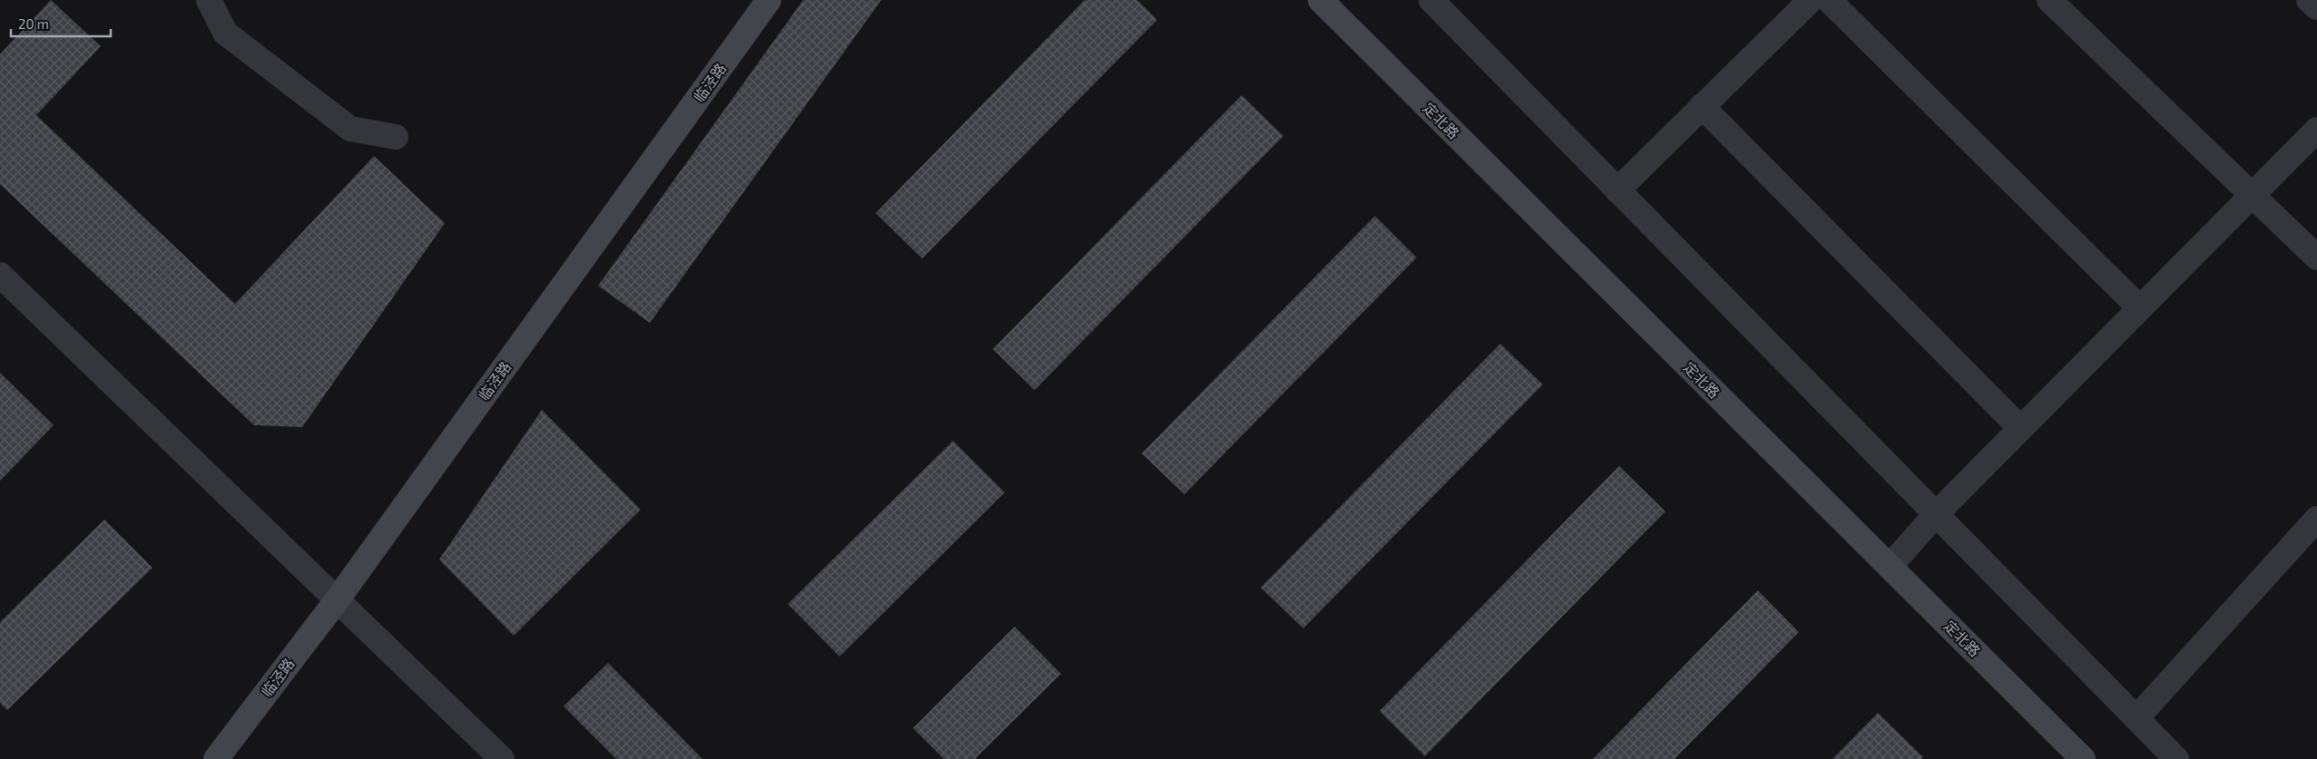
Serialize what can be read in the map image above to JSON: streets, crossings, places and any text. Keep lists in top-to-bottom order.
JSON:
{
  "streets": {
    "street": ["临泾路", "定北路"]
  },
  "scale_bar": "20 m"
}
